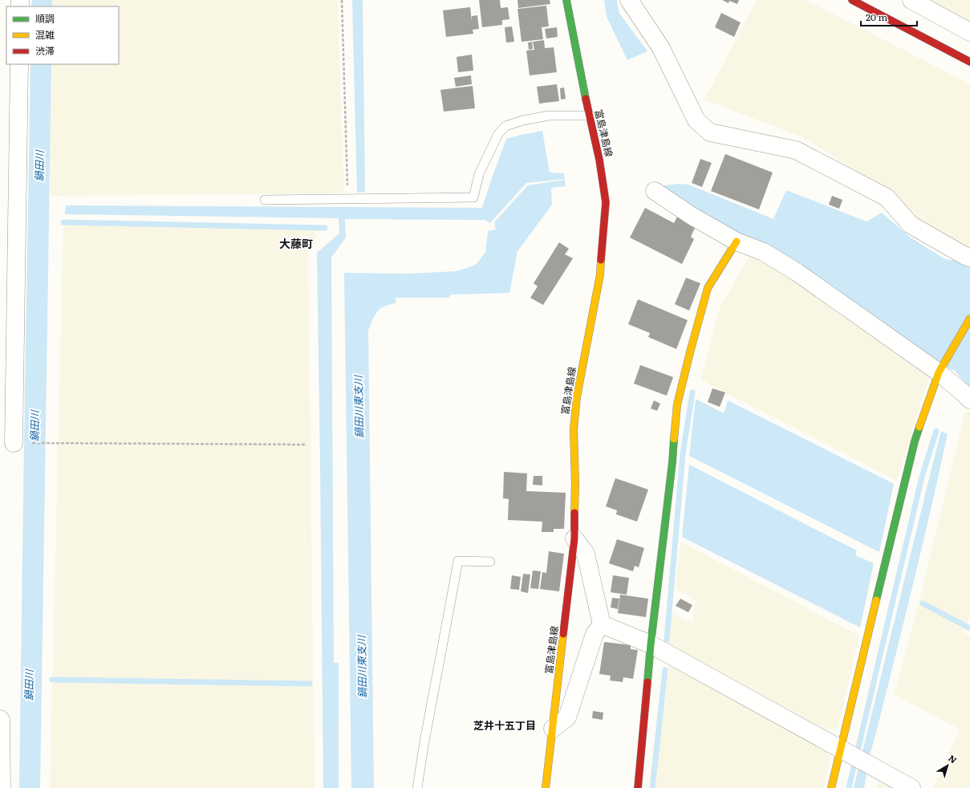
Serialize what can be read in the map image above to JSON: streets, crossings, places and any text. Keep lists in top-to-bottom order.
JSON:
{
  "streets": {
    "street": ["富島津島線"]
  },
  "districts": ["大藤町", "芝井十五丁目"],
  "water": ["鍋田川", "鍋田川東支川"],
  "legend": ["順調", "混雑", "渋滞"],
  "scale_bar": "20 m",
  "north": "top right"
}
